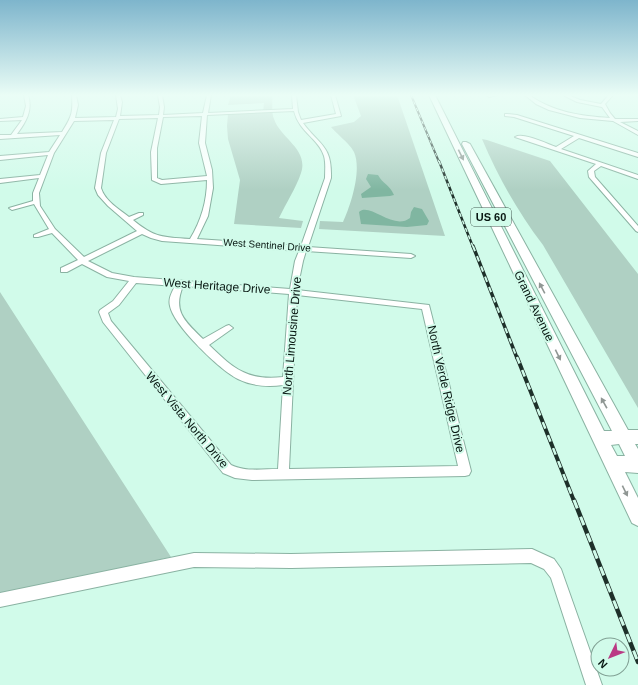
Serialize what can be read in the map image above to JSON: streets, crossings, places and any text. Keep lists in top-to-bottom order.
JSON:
{
  "streets": {
    "highway": ["US 60", "Grand Avenue"],
    "street": [
      "West Sentinel Drive",
      "West Heritage Drive",
      "North Limousine Drive",
      "North Verde Ridge Drive",
      "West Vista North Drive"
    ]
  },
  "crossings": [
    ["West Sentinel Drive", "North Limousine Drive"],
    ["West Heritage Drive", "North Limousine Drive"],
    ["West Heritage Drive", "North Verde Ridge Drive"],
    ["West Heritage Drive", "West Vista North Drive"],
    ["North Limousine Drive", "West Vista North Drive"],
    ["North Verde Ridge Drive", "West Vista North Drive"]
  ],
  "north": "bottom left"
}
